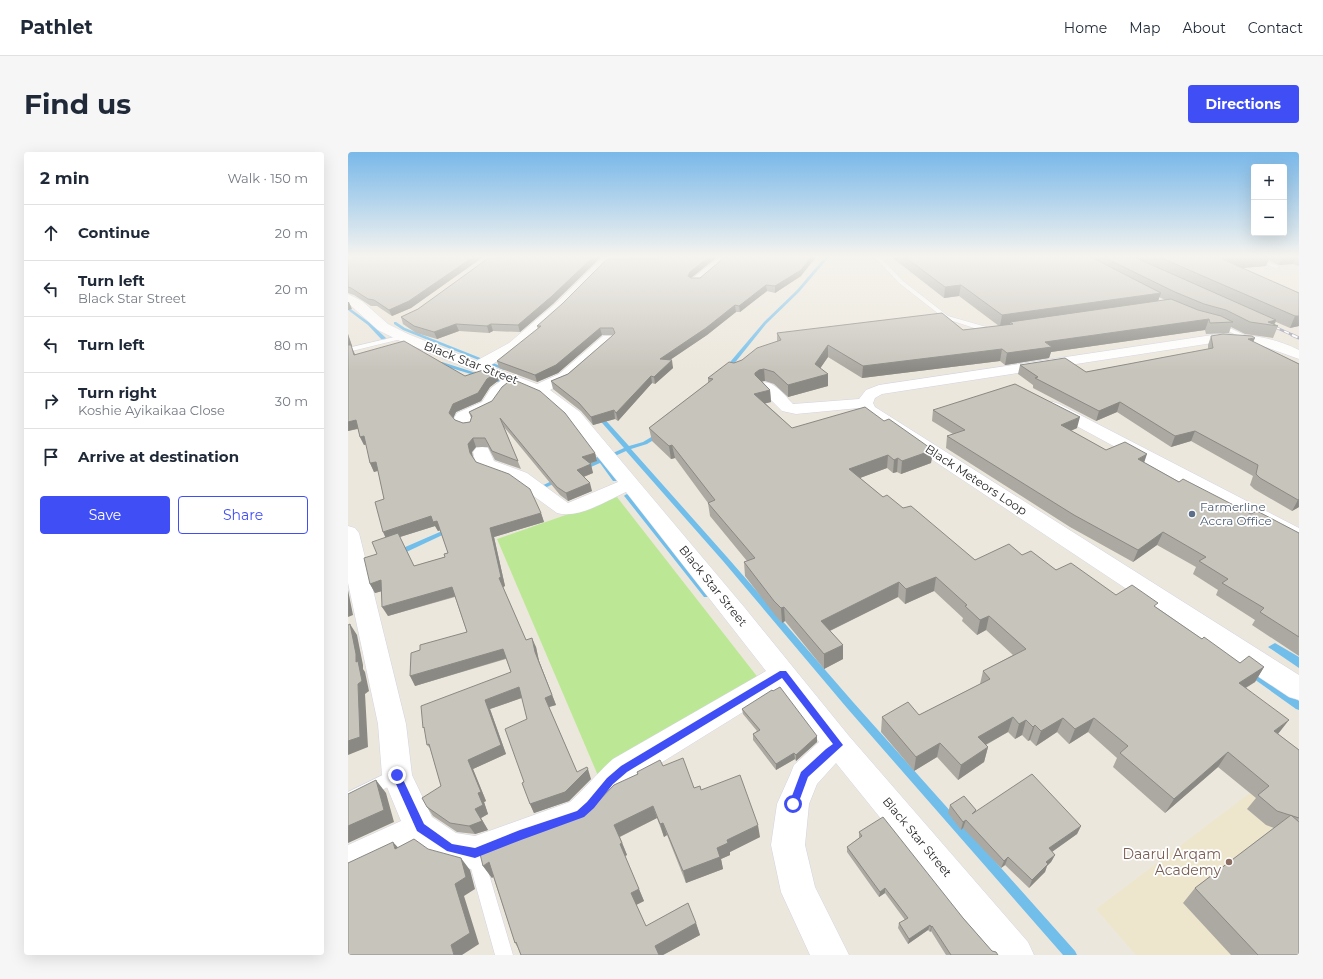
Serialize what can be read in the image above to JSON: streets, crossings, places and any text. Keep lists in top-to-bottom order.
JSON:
{
  "streets": {
    "street": ["Black Star Street", "Black Meteors Loop"]
  },
  "places": ["Farmerline Accra Office", "Daarul Arqam Academy"],
  "page": {
    "header": "Pathlet",
    "nav": [
      "Home",
      "Map",
      "About",
      "Contact"
    ],
    "buttons": [
      "Directions",
      ["Save", "Share"]
    ],
    "title": "Find us",
    "heading": ["2 min", "Walk · 150 m"],
    "map_buttons": ["+", "−"],
    "list": [
      ["Continue", "20 m"],
      ["Turn left", "Black Star Street", "20 m"],
      ["Turn left", "80 m"],
      ["Turn right", "Koshie Ayikaikaa Close", "30 m"],
      "Arrive at destination"
    ]
  }
}
